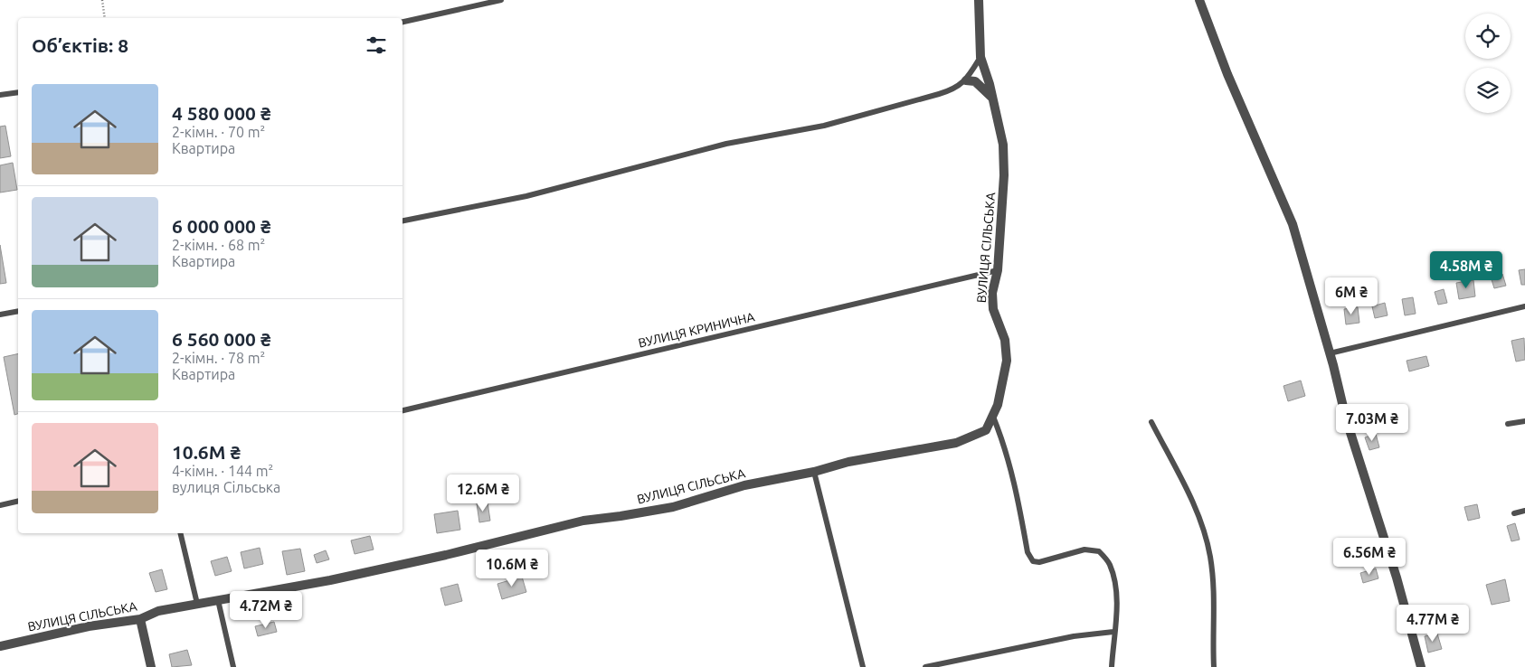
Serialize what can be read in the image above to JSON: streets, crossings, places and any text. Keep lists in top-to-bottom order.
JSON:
{
  "streets": {
    "street": ["ВУЛИЦЯ СІЛЬСЬКА"],
    "lane": ["ВУЛИЦЯ КРИНИЧНА"]
  },
  "crossings": [
    ["ВУЛИЦЯ СІЛЬСЬКА", "ВУЛИЦЯ КРИНИЧНА"]
  ],
  "page": {
    "heading": "Об’єктів: 8",
    "list": [
      {
        "name": "4 580 000 ₴",
        "note": "2-кімн. · 70 m² · Квартира"
      },
      {
        "name": "6 000 000 ₴",
        "note": "2-кімн. · 68 m² · Квартира"
      },
      {
        "name": "6 560 000 ₴",
        "note": "2-кімн. · 78 m² · Квартира"
      },
      {
        "name": "10.6M ₴",
        "note": "4-кімн. · 144 m² · вулиця Сільська"
      }
    ],
    "price": [
      "4.58M ₴",
      "6M ₴",
      "7.03M ₴",
      "12.6M ₴",
      "6.56M ₴",
      "10.6M ₴",
      "4.72M ₴",
      "4.77M ₴"
    ]
  }
}
